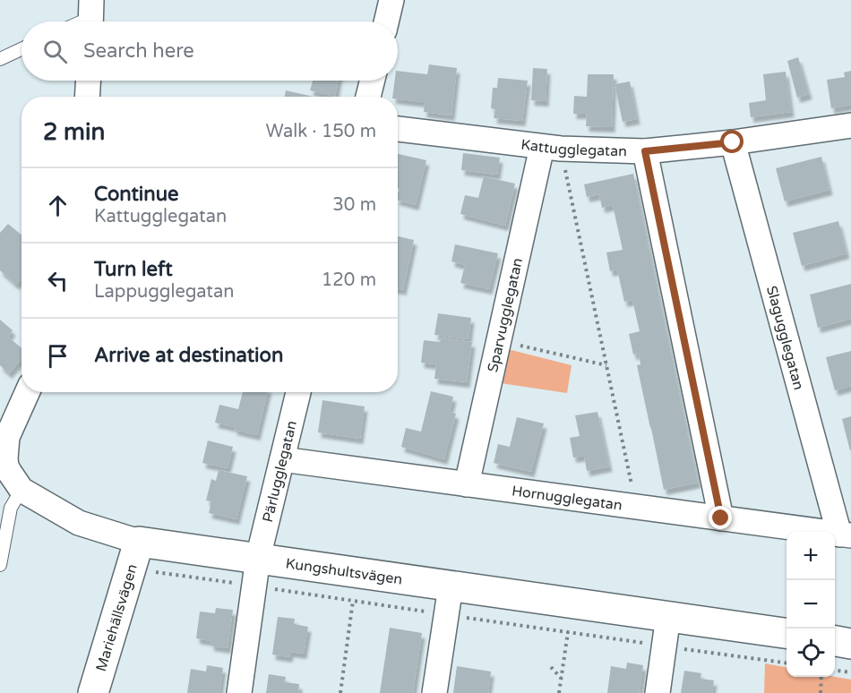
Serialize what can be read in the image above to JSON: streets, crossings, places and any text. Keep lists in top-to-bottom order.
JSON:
{
  "streets": {
    "street": [
      "Kattugglegatan",
      "Sparvugglegatan",
      "Slagugglegatan",
      "Pärlugglegatan",
      "Hornugglegatan",
      "Kungshultsvägen",
      "Mariehällsvägen"
    ]
  },
  "crossings": [
    ["Kattugglegatan", "Sparvugglegatan"],
    ["Kattugglegatan", "Slagugglegatan"],
    ["Sparvugglegatan", "Hornugglegatan"],
    ["Slagugglegatan", "Hornugglegatan"],
    ["Pärlugglegatan", "Hornugglegatan"],
    ["Pärlugglegatan", "Kungshultsvägen"],
    ["Kungshultsvägen", "Mariehällsvägen"]
  ],
  "page": {
    "search": "Search here",
    "heading": ["2 min", "Walk · 150 m"],
    "list": [
      ["Continue", "Kattugglegatan", "30 m"],
      ["Turn left", "Lappugglegatan", "120 m"],
      "Arrive at destination"
    ],
    "map_buttons": ["+", "−"]
  }
}
